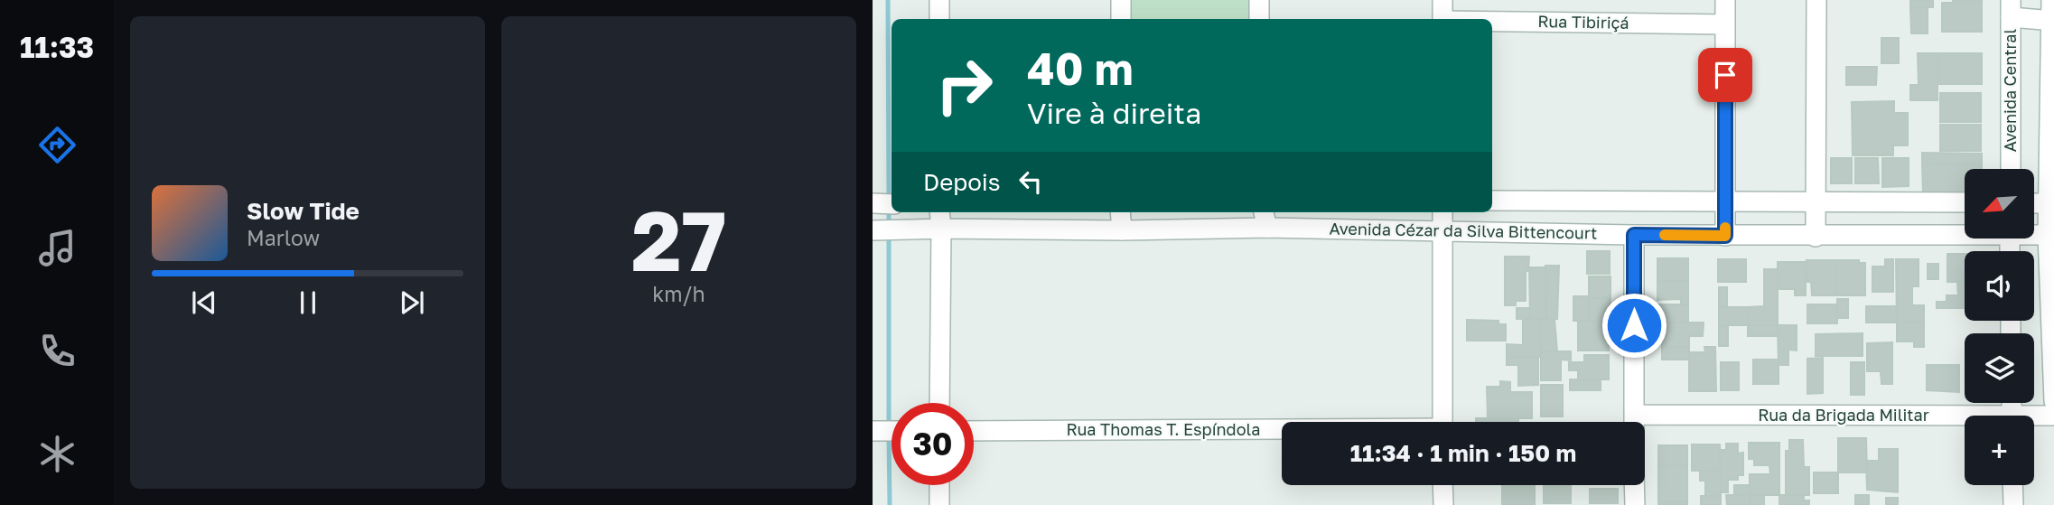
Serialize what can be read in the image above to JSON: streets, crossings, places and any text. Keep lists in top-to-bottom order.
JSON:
{
  "streets": {
    "street": [
      "Rua Tibiriçá",
      "Avenida Central",
      "Avenida Cézar da Silva Bittencourt",
      "Rua da Brigada Militar",
      "Rua Thomas T. Espíndola"
    ]
  },
  "north": "bottom left",
  "page": {
    "tabs": "11:33",
    "tile": ["27", "km/h"],
    "turn": ["40 m", "Vire à direita"],
    "then": "Depois",
    "map_buttons": "+",
    "song": ["Slow Tide", "Marlow"],
    "limit": "30",
    "trip": "11:34 · 1 min · 150 m"
  }
}
